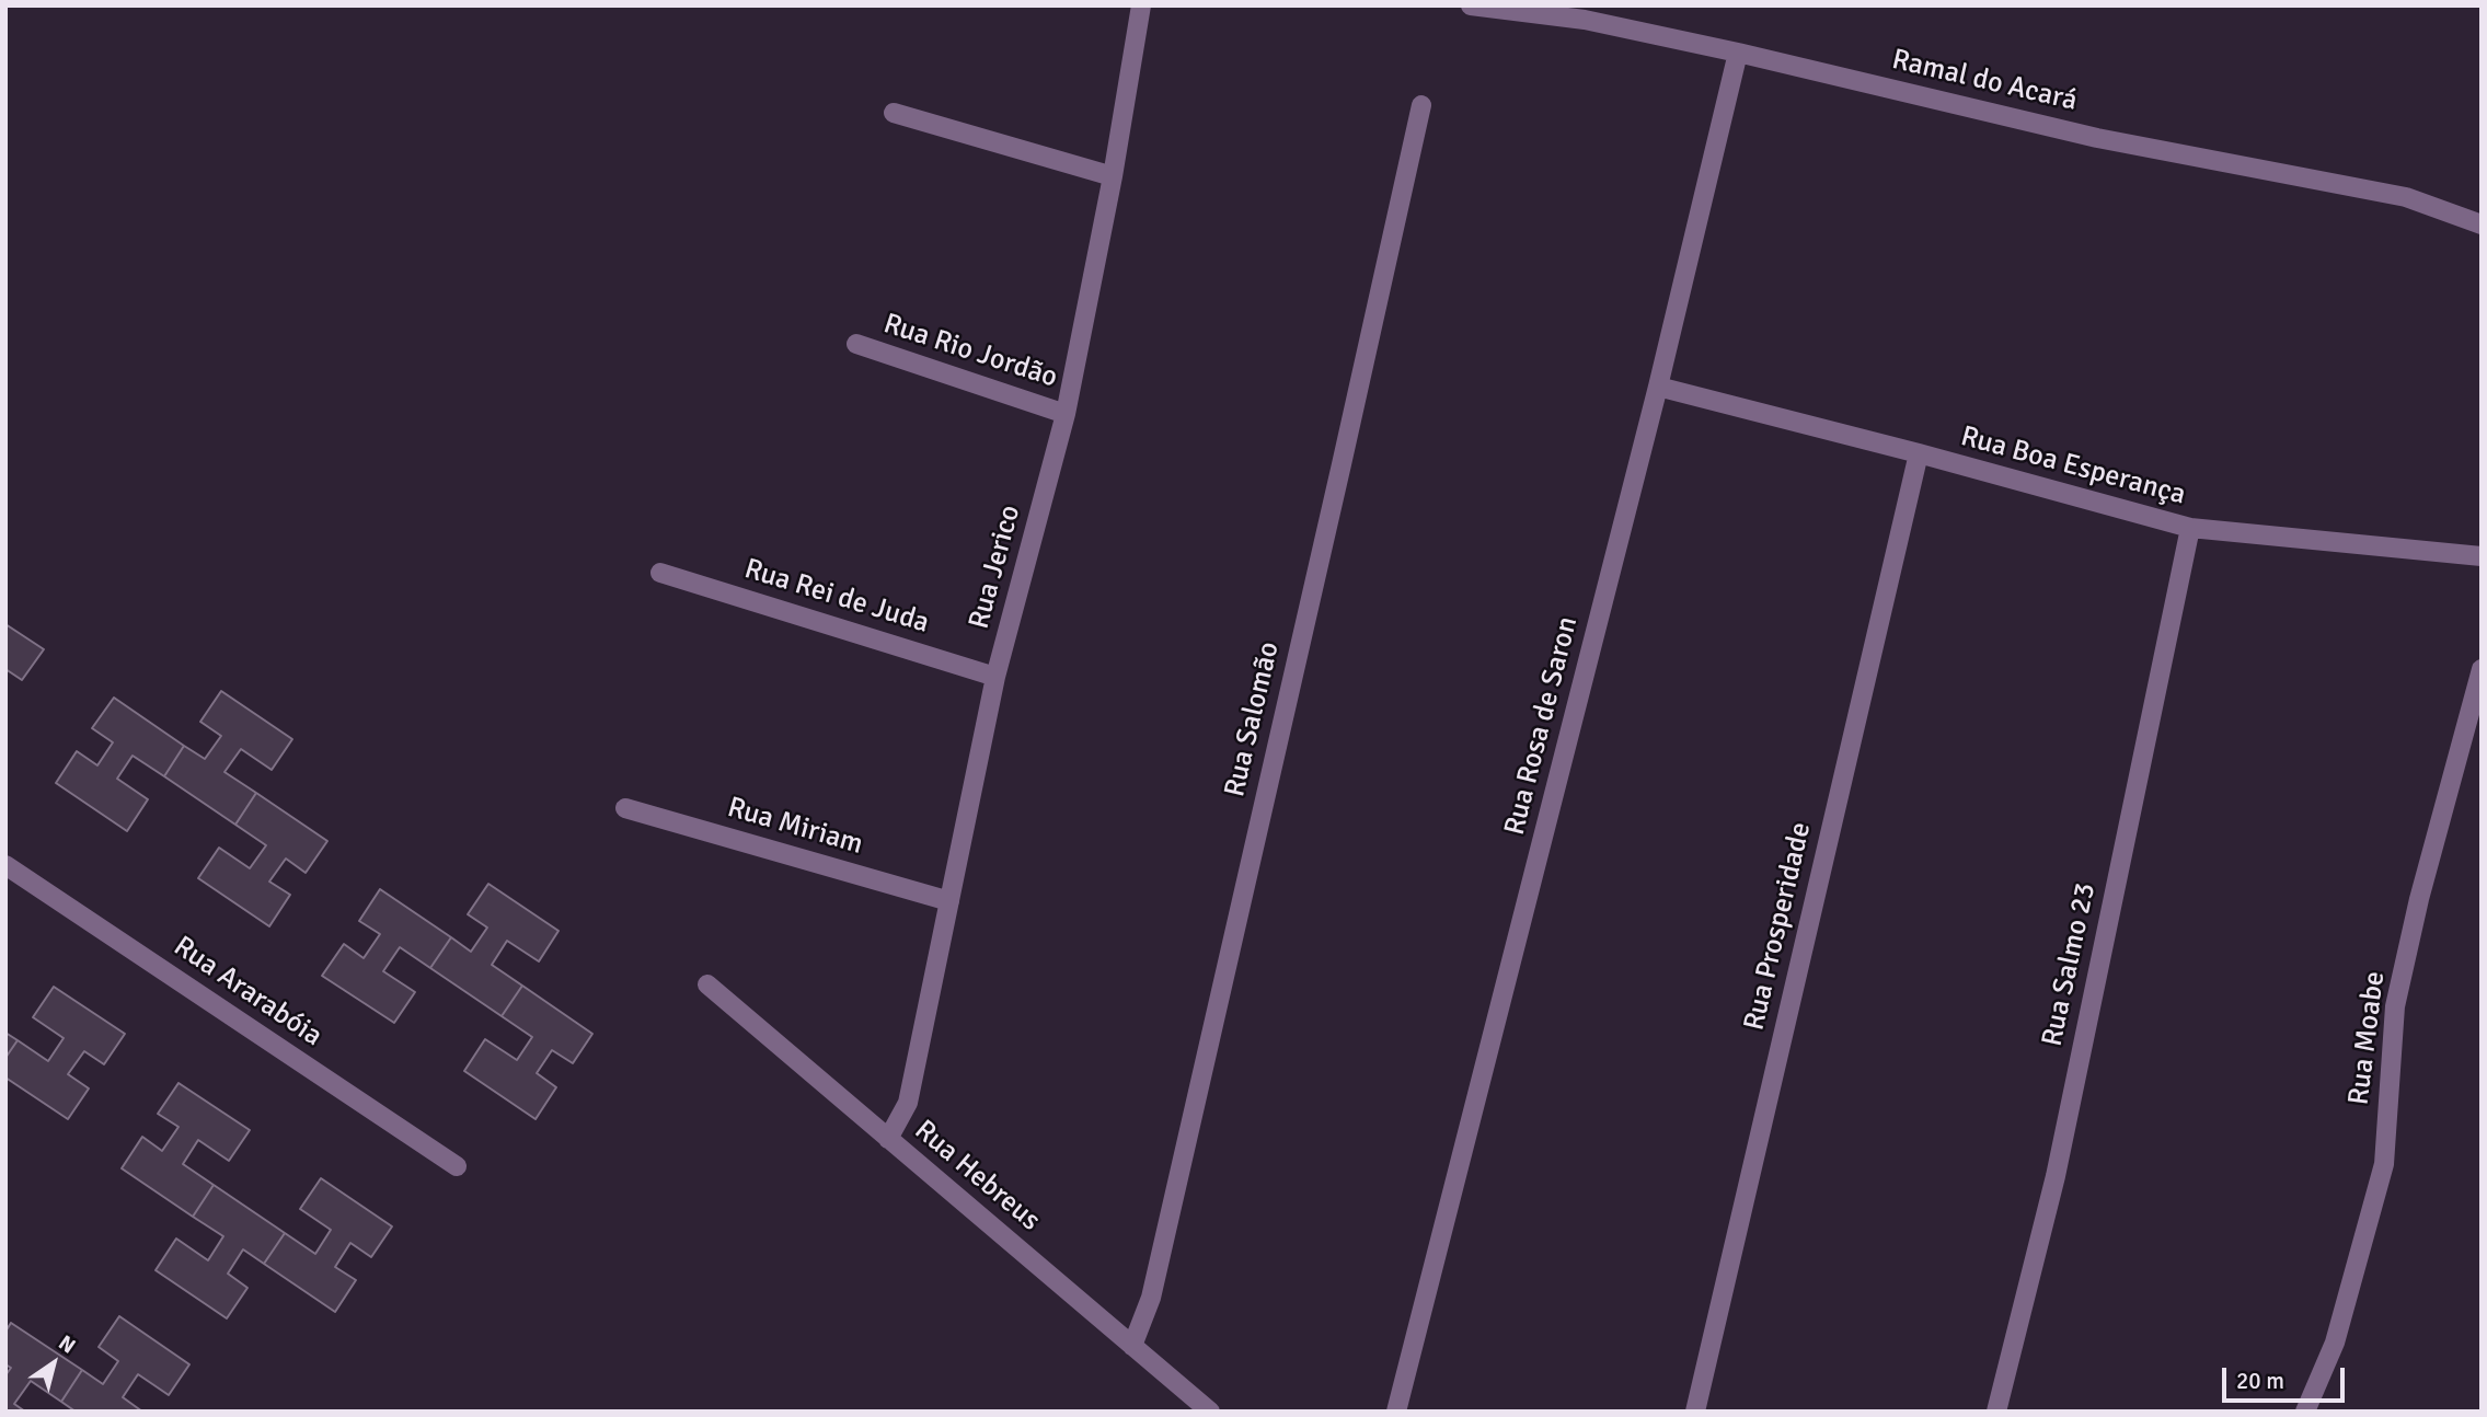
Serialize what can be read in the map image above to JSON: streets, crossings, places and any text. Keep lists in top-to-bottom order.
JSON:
{
  "streets": {
    "street": [
      "Ramal do Acará",
      "Rua Rio Jordão",
      "Rua Boa Esperança",
      "Rua Jerico",
      "Rua Rei de Juda",
      "Rua Salomão",
      "Rua Rosa de Saron",
      "Rua Miriam",
      "Rua Prosperidade",
      "Rua Salmo 23",
      "Rua Ararabóia",
      "Rua Moabe",
      "Rua Hebreus"
    ]
  },
  "crossings": [
    ["Ramal do Acará", "Rua Rosa de Saron"],
    ["Rua Rio Jordão", "Rua Jerico"],
    ["Rua Boa Esperança", "Rua Rosa de Saron"],
    ["Rua Boa Esperança", "Rua Prosperidade"],
    ["Rua Boa Esperança", "Rua Salmo 23"],
    ["Rua Jerico", "Rua Rei de Juda"],
    ["Rua Jerico", "Rua Miriam"],
    ["Rua Jerico", "Rua Hebreus"],
    ["Rua Salomão", "Rua Hebreus"]
  ],
  "scale_bar": "20 m",
  "north": "top right"
}
